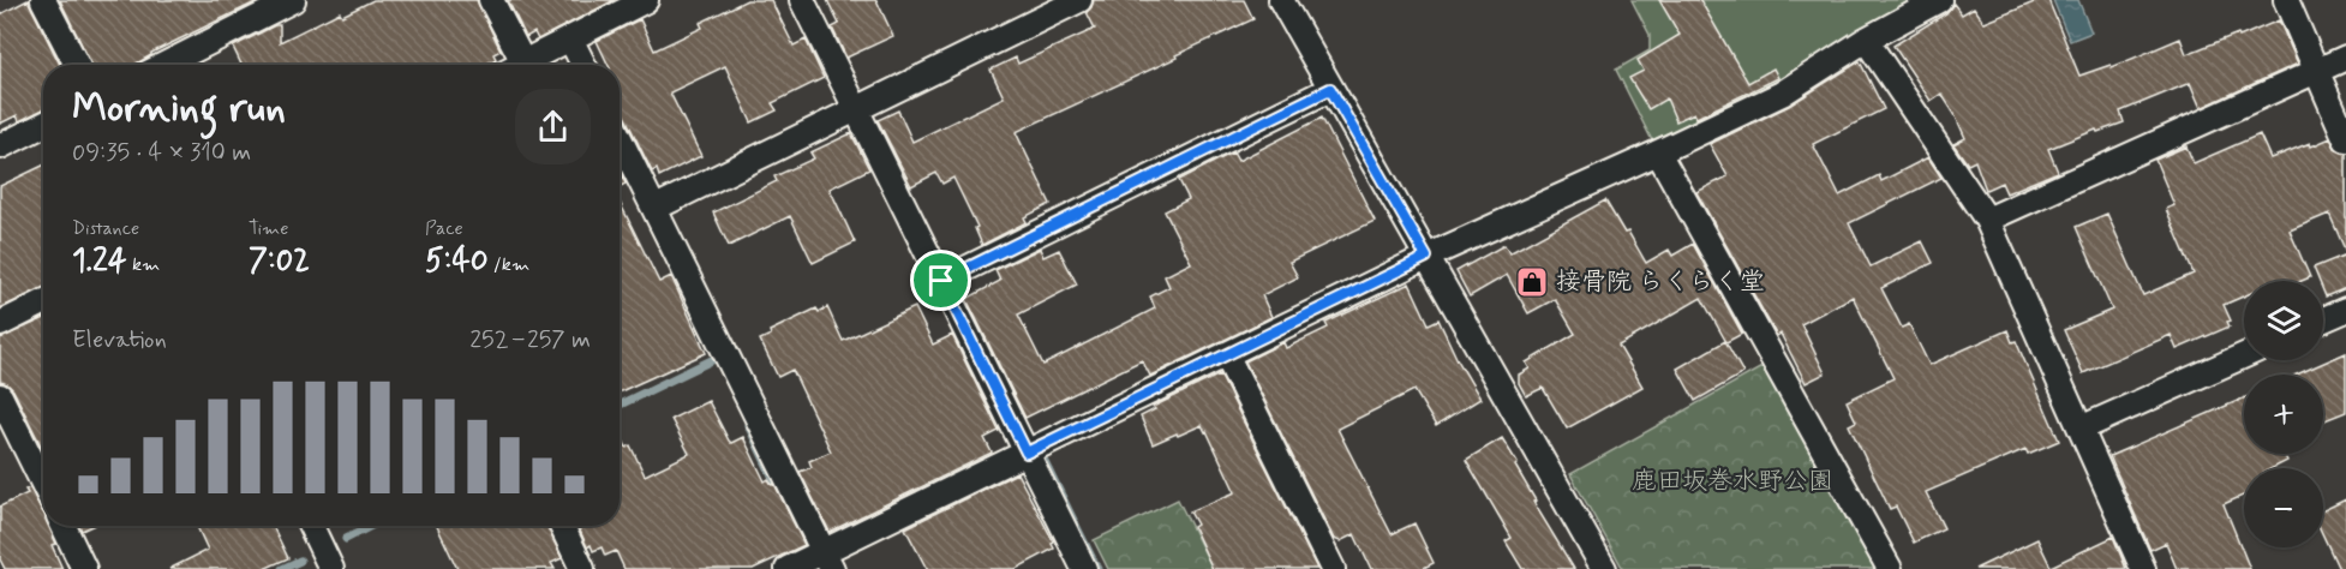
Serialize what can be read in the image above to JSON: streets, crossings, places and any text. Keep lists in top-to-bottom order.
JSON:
{
  "parks": ["鹿田坂巻水野公園"],
  "places": {
    "shop": ["接骨院 らくらく堂"]
  },
  "page": {
    "heading": ["Morning run", "09:35 · 4 × 310 m"],
    "stats": [
      ["Distance", "1.24 km"],
      ["Time", "7:02"],
      ["Pace", "5:40 /km"]
    ],
    "map_buttons": ["+", "−"],
    "chart": ["Elevation", "252–257 m"]
  }
}
